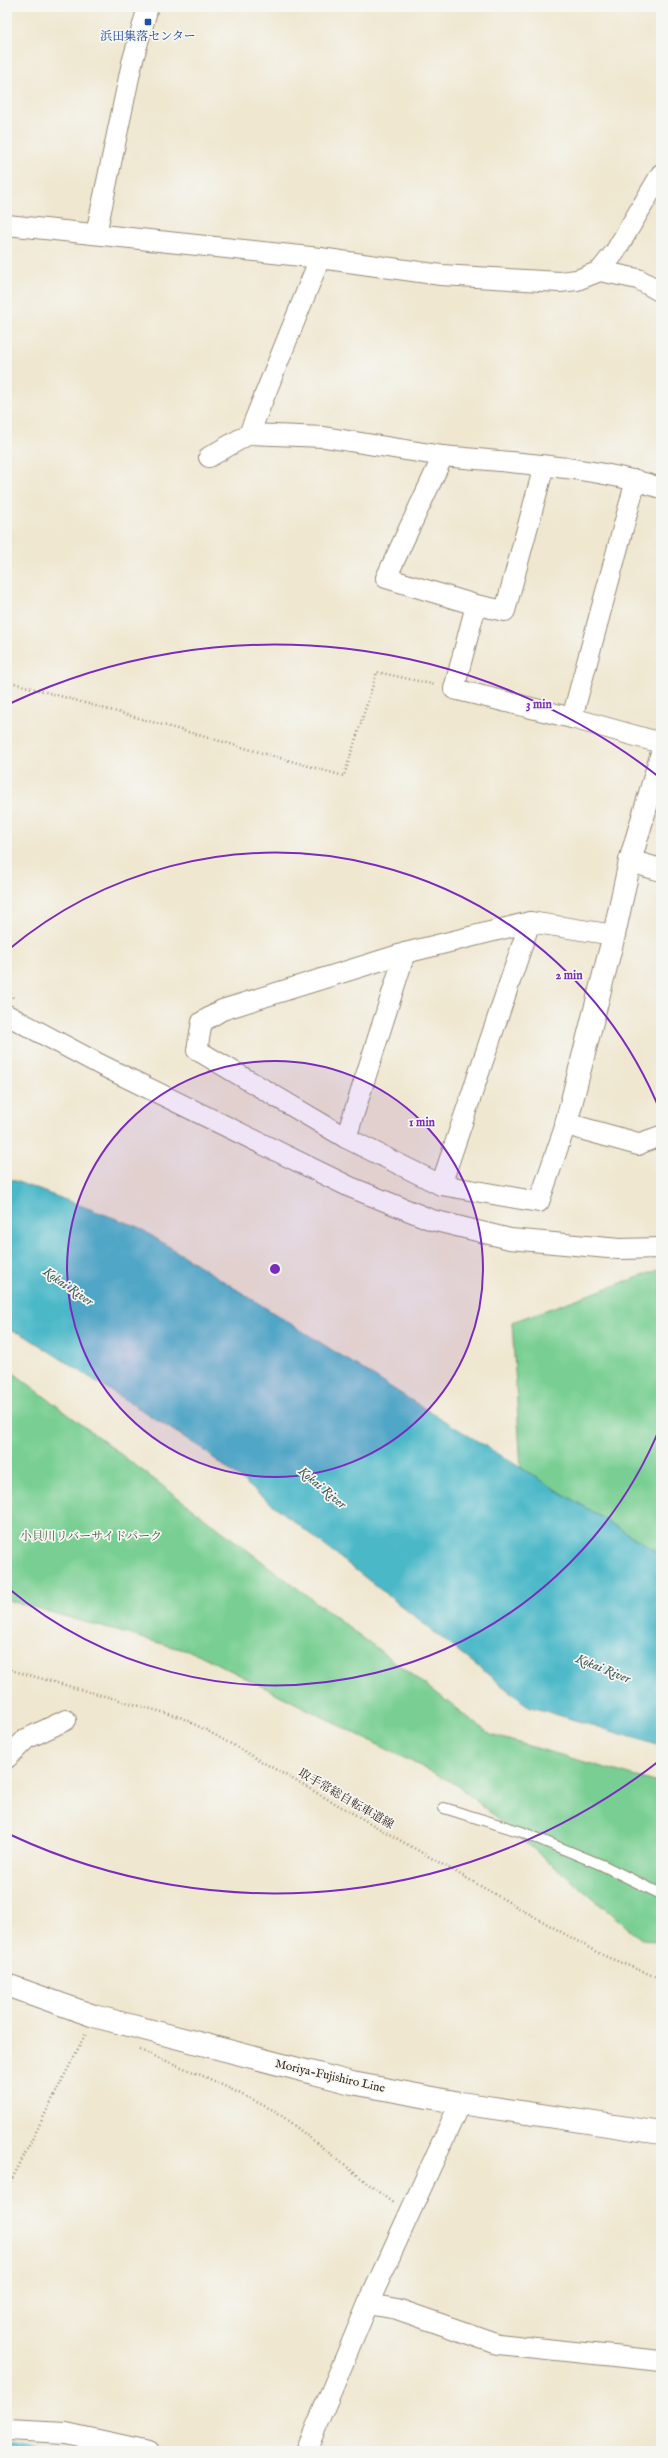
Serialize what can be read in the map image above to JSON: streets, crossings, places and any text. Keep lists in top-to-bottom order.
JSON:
{
  "streets": {
    "main road": ["Moriya-Fujishiro Line"],
    "path": ["取手常総自転車道線"]
  },
  "water": ["Kokai River"],
  "parks": ["小貝川リバーサイドパーク"],
  "places": {
    "transit": ["浜田集落センター"]
  },
  "rings": ["3 min", "2 min", "1 min"]
}
